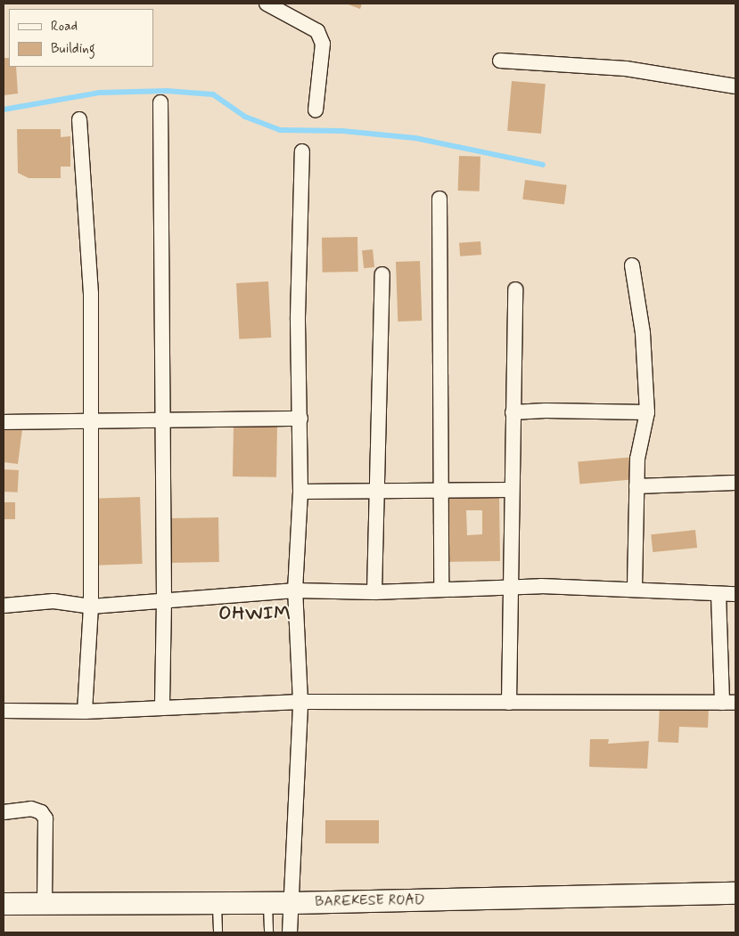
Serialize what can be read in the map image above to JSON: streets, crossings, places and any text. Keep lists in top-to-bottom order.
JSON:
{
  "streets": {
    "main road": ["BAREKESE ROAD"]
  },
  "districts": ["OHWIM"],
  "legend": ["Road", "Building"]
}
